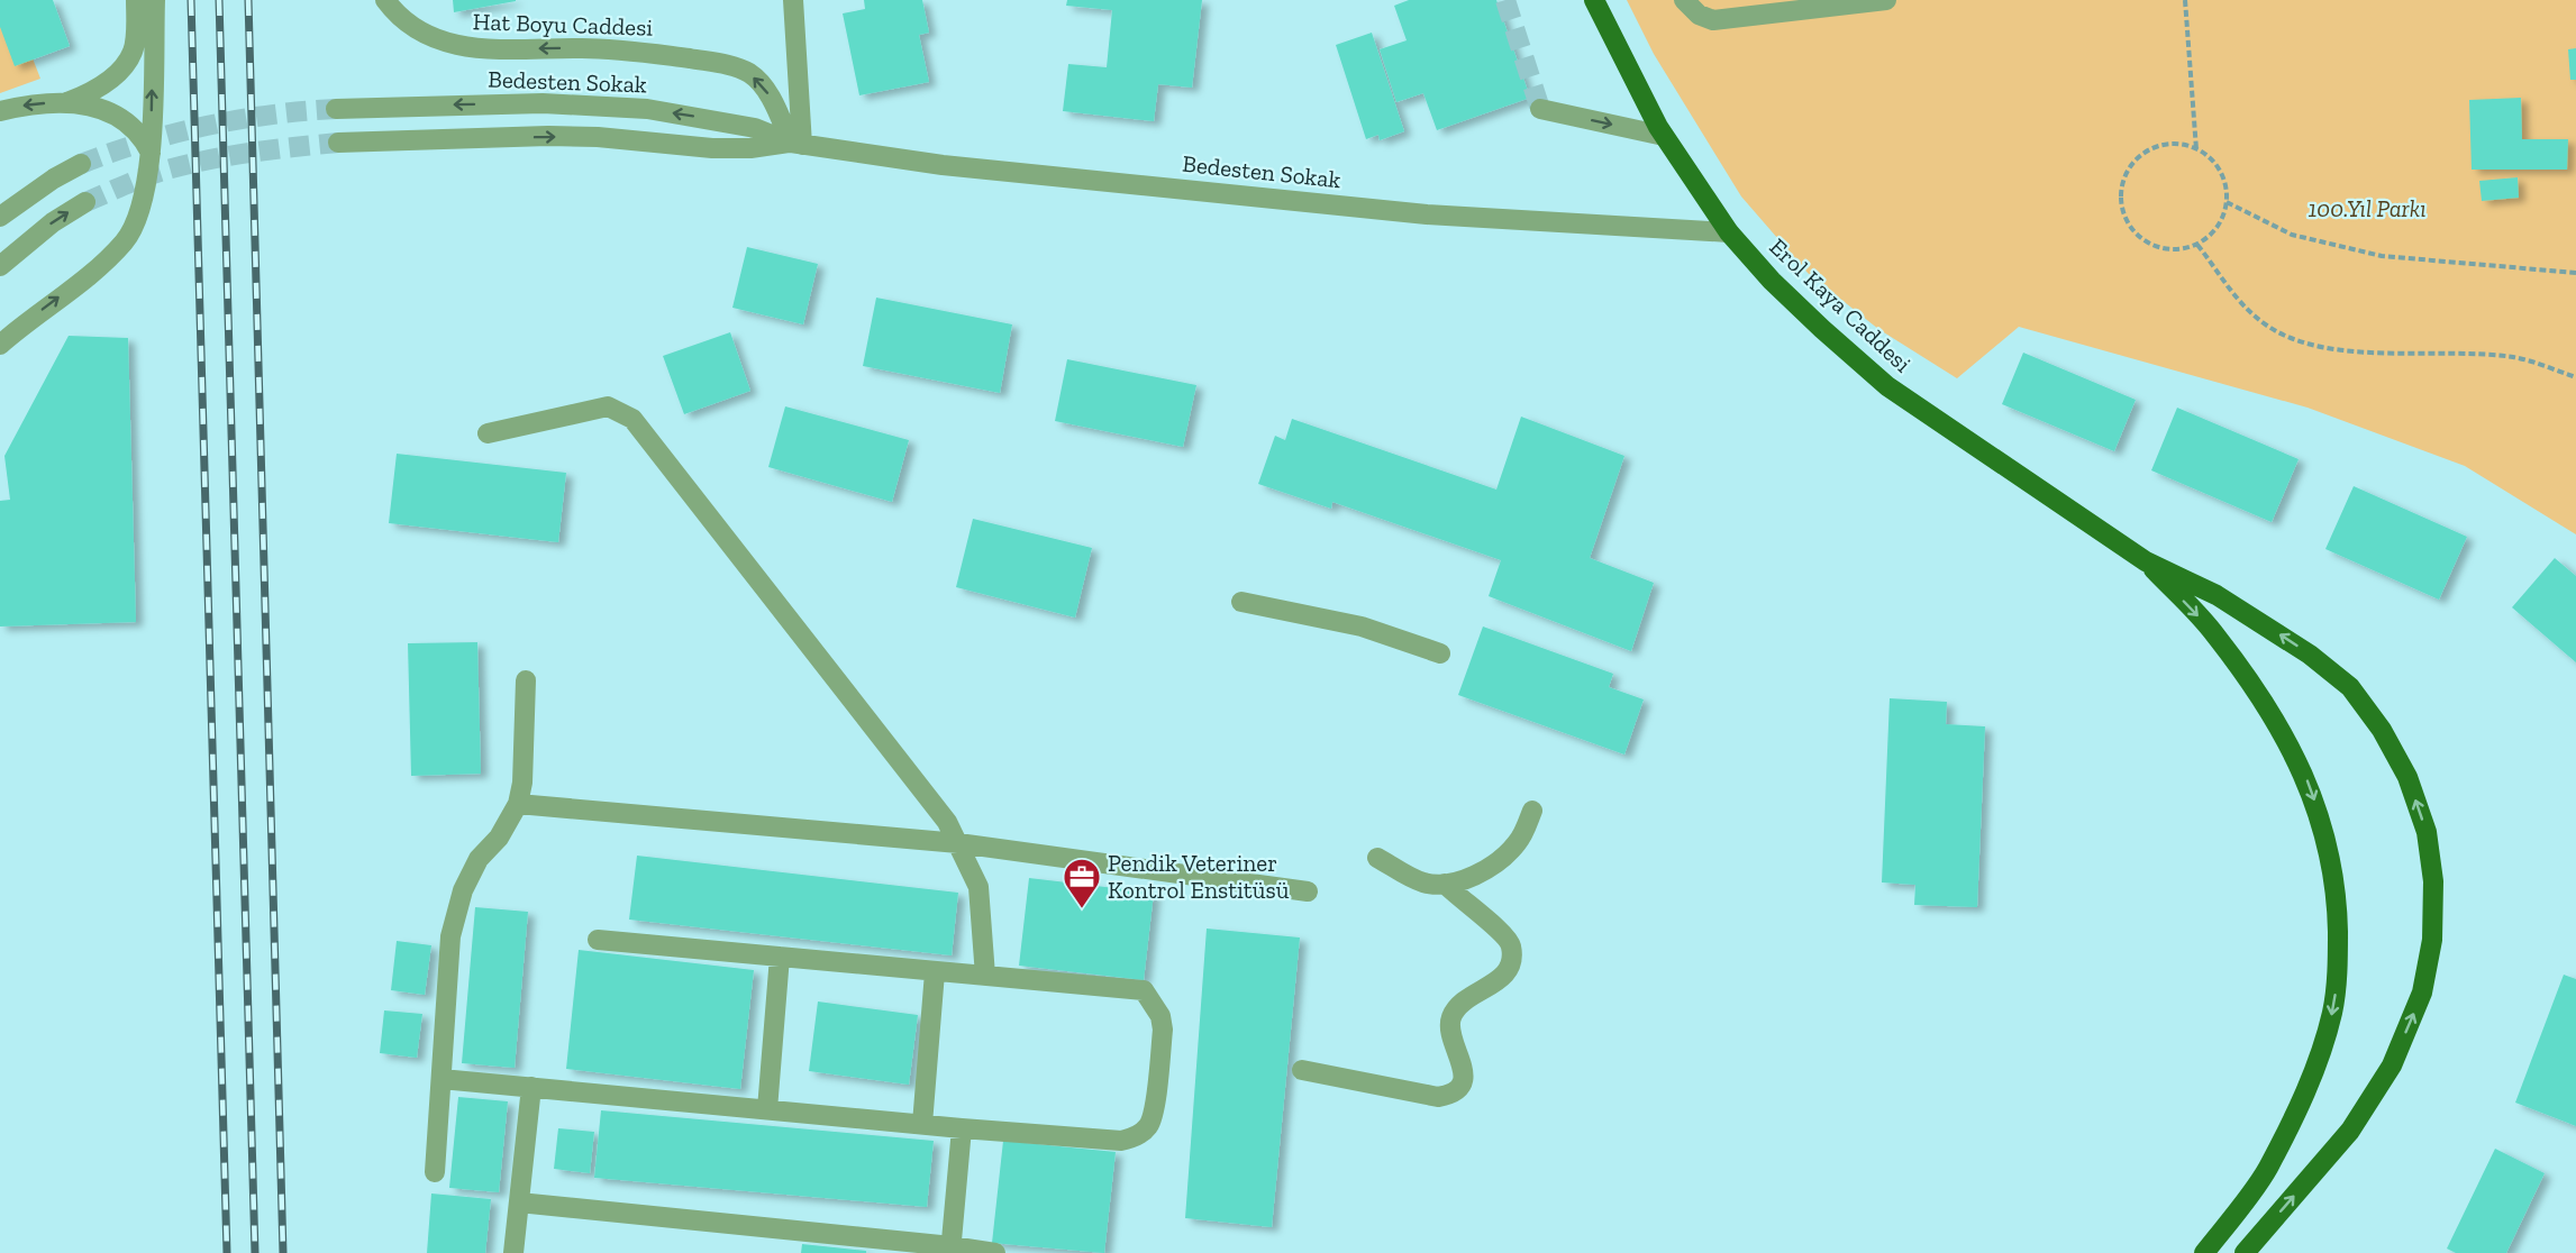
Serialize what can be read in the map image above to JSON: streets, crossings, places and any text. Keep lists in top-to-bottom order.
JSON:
{
  "streets": {
    "main road": ["Erol Kaya Caddesi"],
    "street": ["Hat Boyu Caddesi", "Bedesten Sokak"]
  },
  "crossings": [
    ["Hat Boyu Caddesi", "Bedesten Sokak"],
    ["Bedesten Sokak", "Erol Kaya Caddesi"]
  ],
  "one_way": ["Hat Boyu Caddesi"],
  "parks": ["100.Yıl Parkı"],
  "places": {
    "office": ["Pendik Veteriner Kontrol Enstitüsü"]
  }
}
